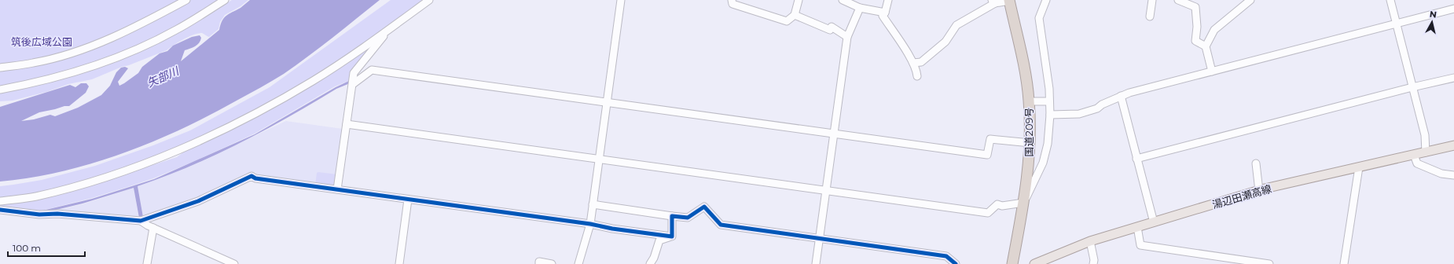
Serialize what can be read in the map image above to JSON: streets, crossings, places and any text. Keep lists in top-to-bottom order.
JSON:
{
  "streets": {
    "highway": ["国道209号"],
    "main road": ["湯辺田瀬高線"]
  },
  "water": ["矢部川"],
  "parks": ["筑後広域公園"],
  "scale_bar": "100 m",
  "north": "top"
}
